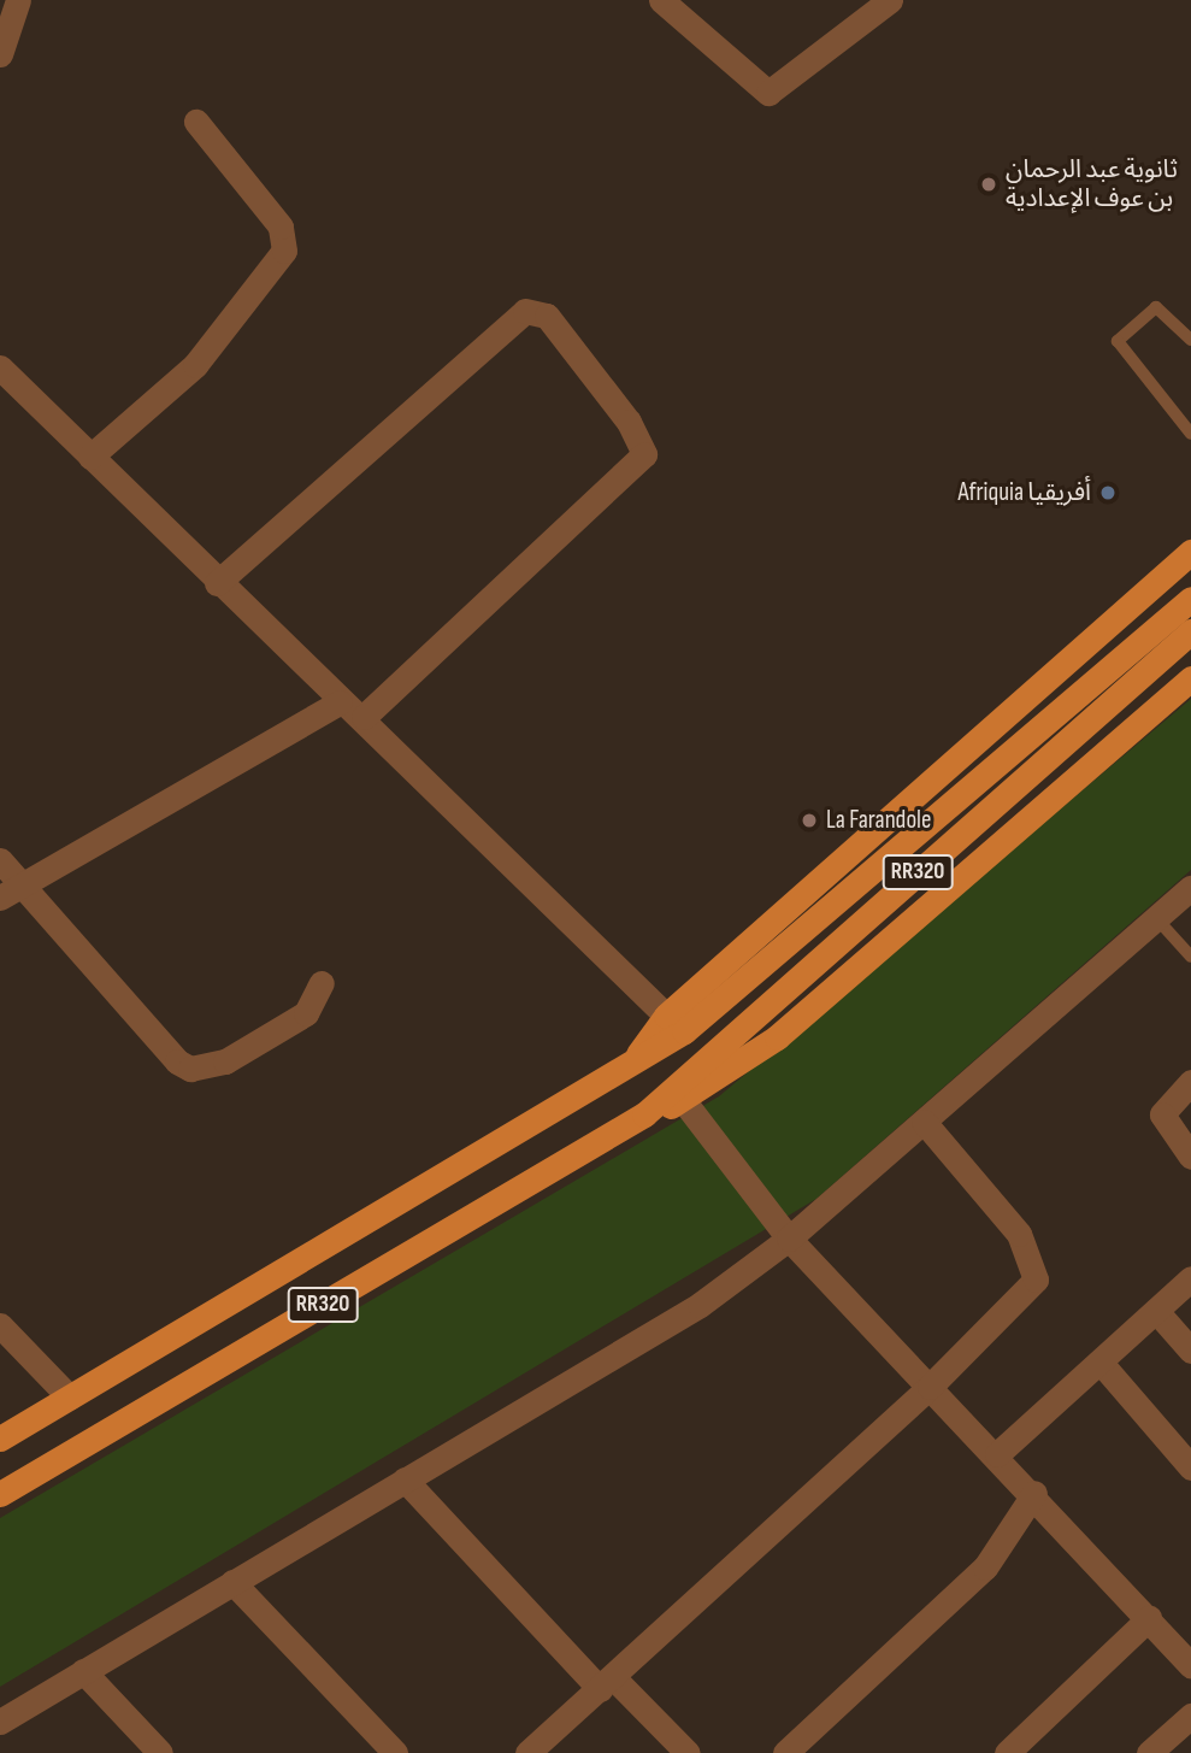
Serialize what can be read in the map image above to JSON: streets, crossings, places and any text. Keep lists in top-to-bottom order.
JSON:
{
  "streets": {
    "main road": ["RR320"]
  },
  "places": ["ثانوية عبد الرحمان بن عوف الإعدادية", "Afriquia أفريقيا", "La Farandole"]
}
